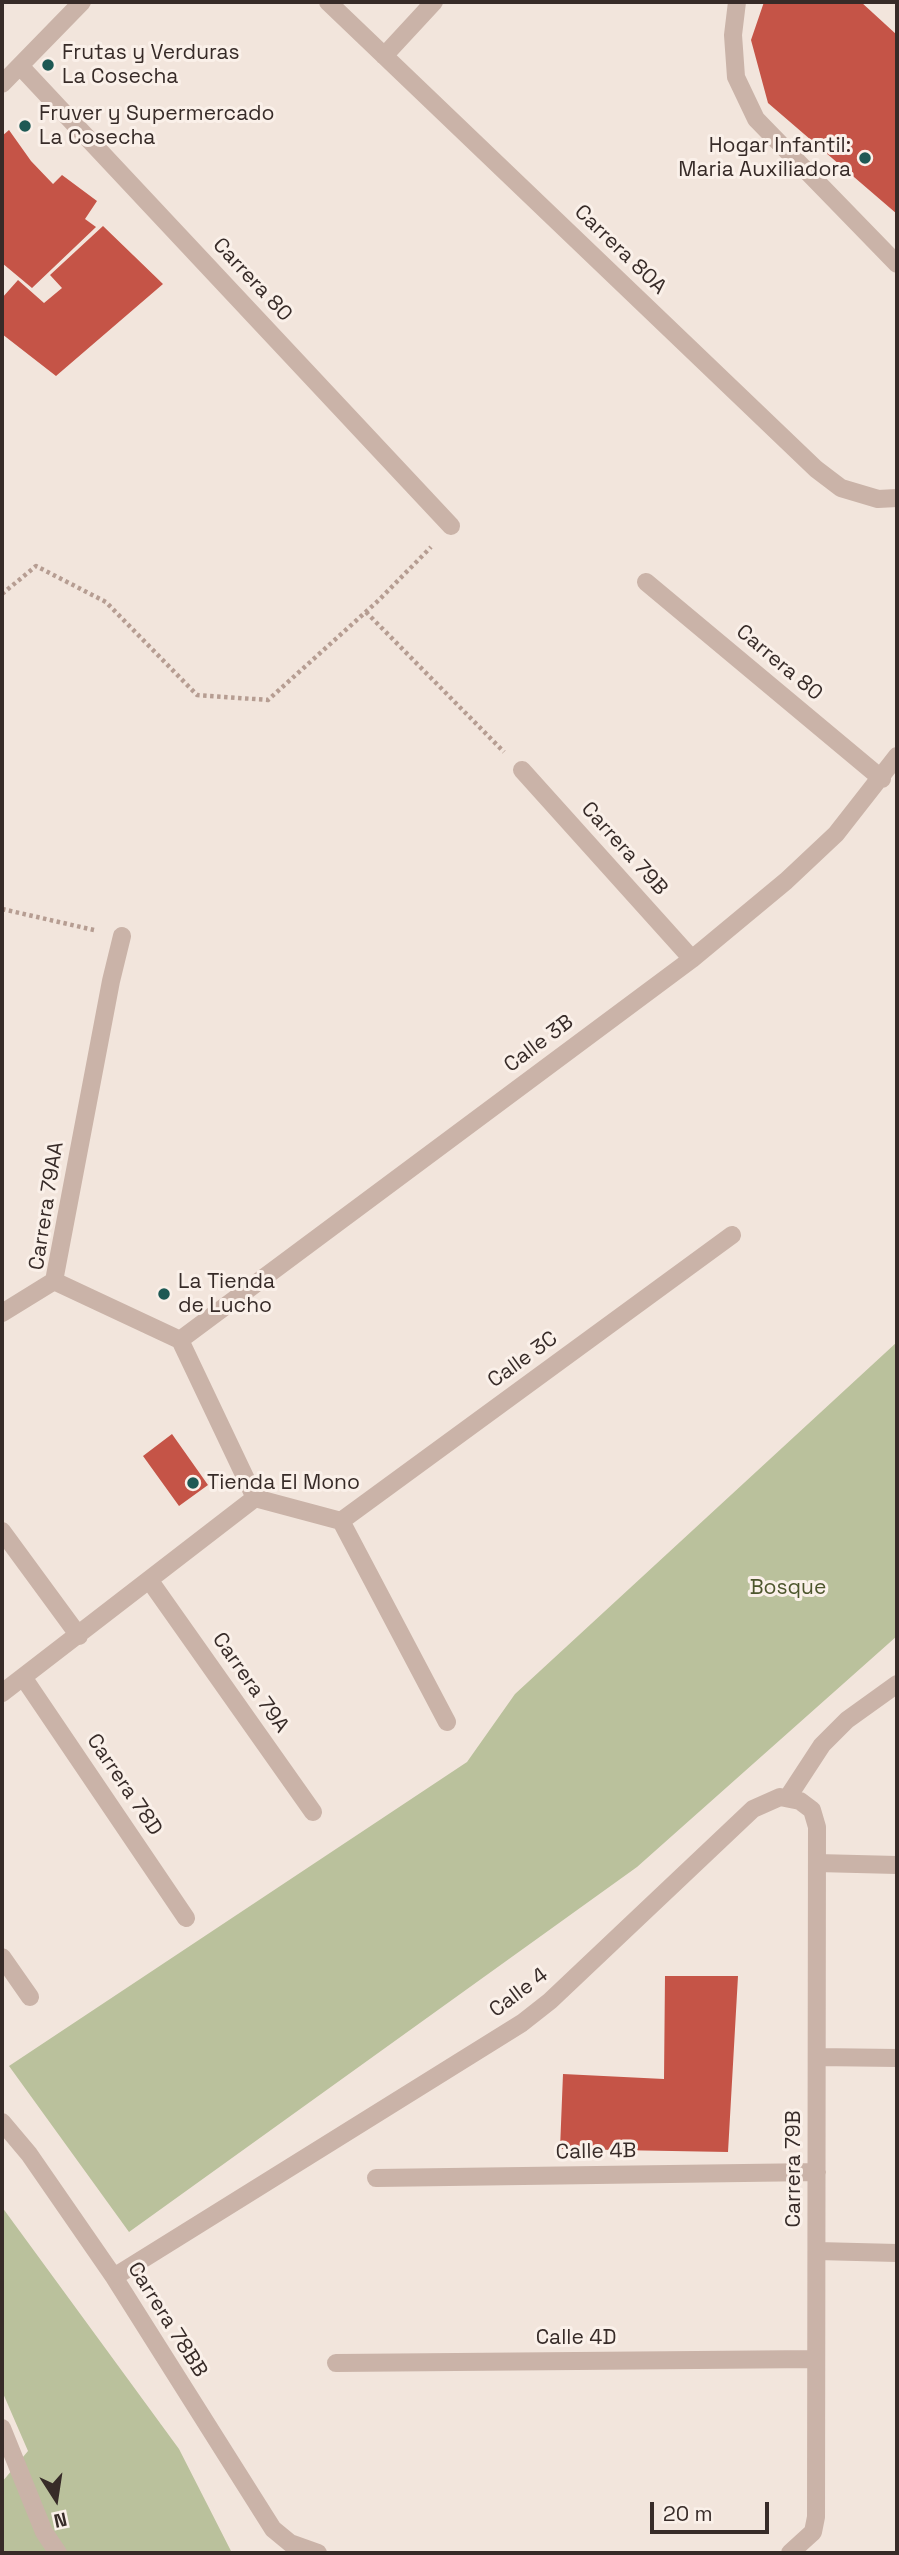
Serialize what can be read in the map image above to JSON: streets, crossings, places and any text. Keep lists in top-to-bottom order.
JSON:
{
  "streets": {
    "street": [
      "Carrera 80A",
      "Carrera 80",
      "Carrera 79B",
      "Calle 3B",
      "Carrera 79AA",
      "Calle 3C",
      "Carrera 79A",
      "Carrera 78D",
      "Calle 4",
      "Calle 4B",
      "Carrera 78BB",
      "Calle 4D"
    ]
  },
  "crossings": [
    ["Carrera 80", "Calle 3B"],
    ["Carrera 79B", "Calle 3B"],
    ["Carrera 79B", "Calle 4"],
    ["Carrera 79B", "Calle 4B"],
    ["Carrera 79B", "Calle 4D"],
    ["Calle 3B", "Carrera 79AA"],
    ["Calle 4", "Carrera 78BB"]
  ],
  "parks": ["Bosque"],
  "places": [
    "Frutas y Verduras La Cosecha",
    "Fruver y Supermercado La Cosecha",
    "Hogar Infantil: Maria Auxiliadora",
    "La Tienda de Lucho",
    "Tienda El Mono"
  ],
  "scale_bar": "20 m",
  "north": "bottom"
}
